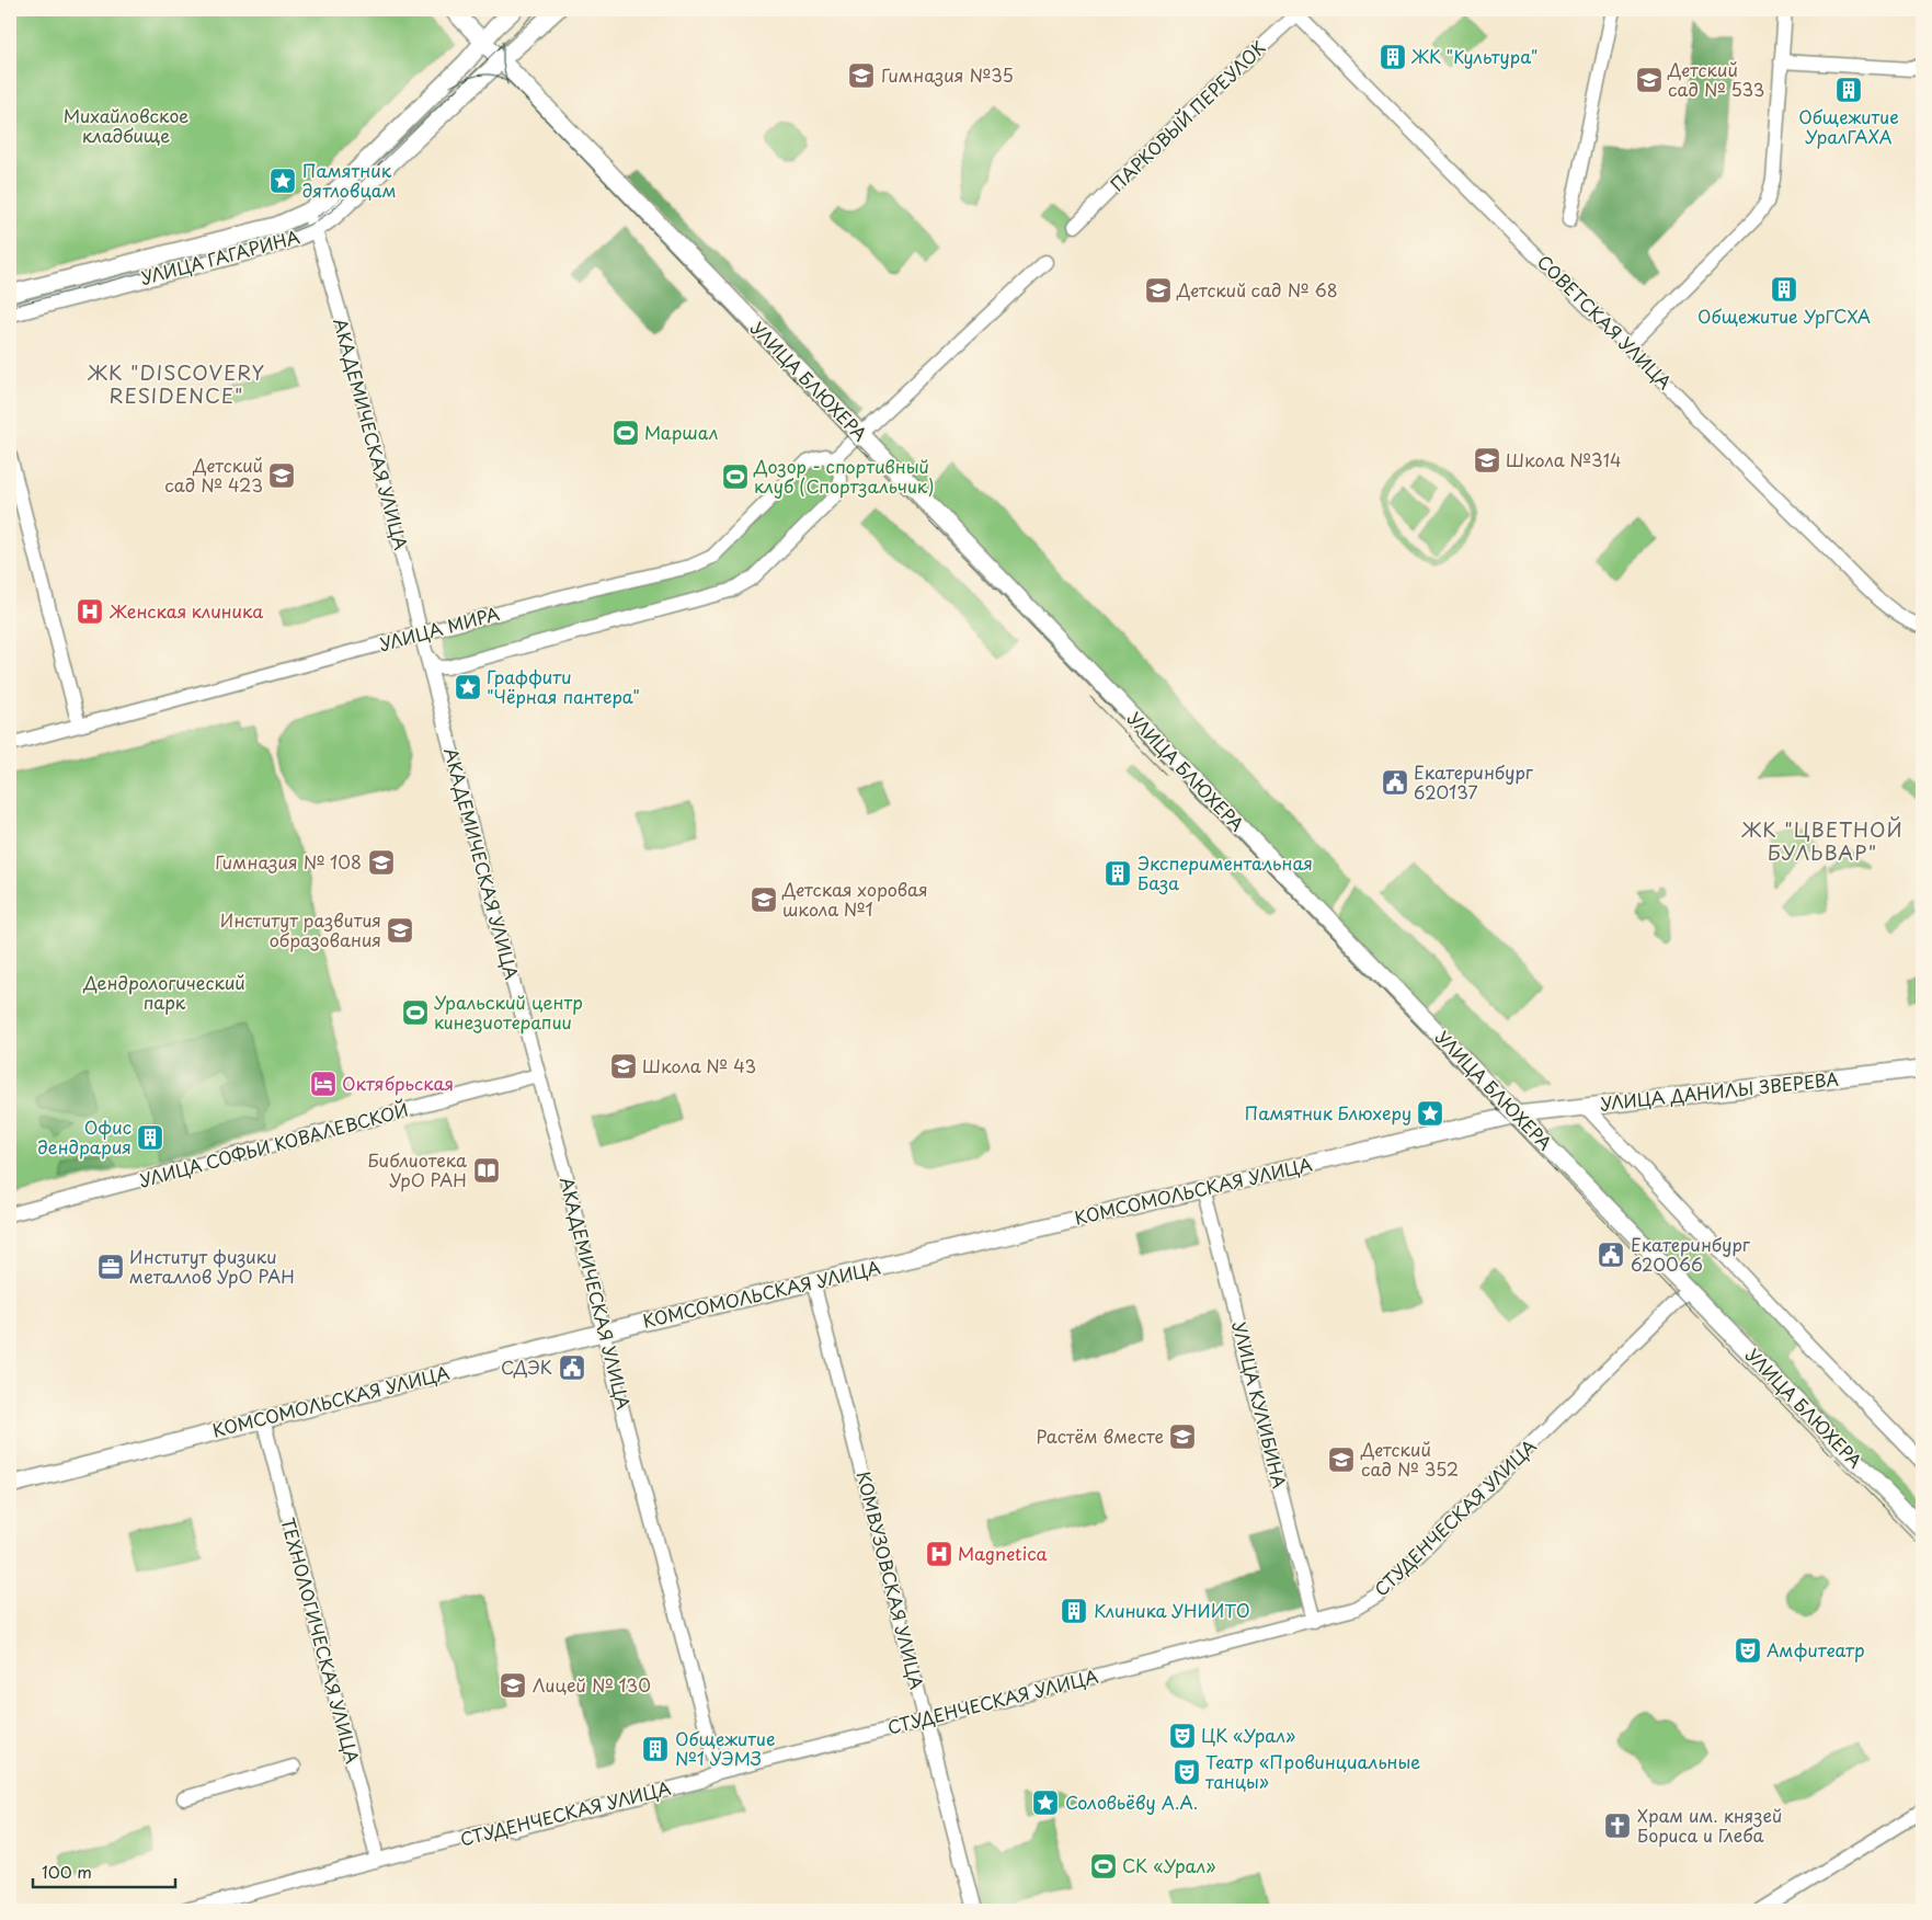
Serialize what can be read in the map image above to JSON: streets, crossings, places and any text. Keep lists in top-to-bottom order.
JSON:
{
  "streets": {
    "main road": [
      "УЛИЦА ГАГАРИНА",
      "УЛИЦА БЛЮХЕРА",
      "УЛИЦА ДАНИЛЫ ЗВЕРЕВА",
      "КОМСОМОЛЬСКАЯ УЛИЦА"
    ],
    "street": [
      "ПАРКОВЫЙ ПЕРЕУЛОК",
      "СОВЕТСКАЯ УЛИЦА",
      "АКАДЕМИЧЕСКАЯ УЛИЦА",
      "УЛИЦА МИРА",
      "УЛИЦА СОФЬИ КОВАЛЕВСКОЙ",
      "УЛИЦА КУЛИБИНА",
      "СТУДЕНЧЕСКАЯ УЛИЦА",
      "КОМВУЗОВСКАЯ УЛИЦА",
      "ТЕХНОЛОГИЧЕСКАЯ УЛИЦА"
    ]
  },
  "crossings": [
    ["ПАРКОВЫЙ ПЕРЕУЛОК", "СОВЕТСКАЯ УЛИЦА"],
    ["УЛИЦА ГАГАРИНА", "УЛИЦА БЛЮХЕРА"],
    ["УЛИЦА ГАГАРИНА", "АКАДЕМИЧЕСКАЯ УЛИЦА"],
    ["УЛИЦА БЛЮХЕРА", "УЛИЦА ДАНИЛЫ ЗВЕРЕВА"],
    ["УЛИЦА БЛЮХЕРА", "КОМСОМОЛЬСКАЯ УЛИЦА"],
    ["УЛИЦА БЛЮХЕРА", "СТУДЕНЧЕСКАЯ УЛИЦА"],
    ["АКАДЕМИЧЕСКАЯ УЛИЦА", "УЛИЦА МИРА"],
    ["АКАДЕМИЧЕСКАЯ УЛИЦА", "УЛИЦА СОФЬИ КОВАЛЕВСКОЙ"],
    ["АКАДЕМИЧЕСКАЯ УЛИЦА", "КОМСОМОЛЬСКАЯ УЛИЦА"],
    ["АКАДЕМИЧЕСКАЯ УЛИЦА", "СТУДЕНЧЕСКАЯ УЛИЦА"],
    ["УЛИЦА ДАНИЛЫ ЗВЕРЕВА", "КОМСОМОЛЬСКАЯ УЛИЦА"],
    ["КОМСОМОЛЬСКАЯ УЛИЦА", "УЛИЦА КУЛИБИНА"],
    ["КОМСОМОЛЬСКАЯ УЛИЦА", "КОМВУЗОВСКАЯ УЛИЦА"],
    ["КОМСОМОЛЬСКАЯ УЛИЦА", "ТЕХНОЛОГИЧЕСКАЯ УЛИЦА"],
    ["УЛИЦА КУЛИБИНА", "СТУДЕНЧЕСКАЯ УЛИЦА"],
    ["СТУДЕНЧЕСКАЯ УЛИЦА", "КОМВУЗОВСКАЯ УЛИЦА"],
    ["СТУДЕНЧЕСКАЯ УЛИЦА", "ТЕХНОЛОГИЧЕСКАЯ УЛИЦА"]
  ],
  "districts": ["ЖК \"DISCOVERY RESIDENCE\"", "ЖК \"ЦВЕТНОЙ БУЛЬВАР\""],
  "parks": ["Михайловское кладбище", "Дендрологический парк"],
  "places": {
    "building": [
      "ЖК \"Культура\"",
      "Общежитие УралГАХА",
      "Общежитие УрГСХА",
      "Экспериментальная База",
      "Офис дендрария",
      "Клиника УНИИТО",
      "Общежитие №1 УЭМЗ"
    ],
    "school or university": [
      "Гимназия №35",
      "Детский сад № 533",
      "Детский сад № 68",
      "Школа №314",
      "Детский сад № 423",
      "Гимназия № 108",
      "Детская хоровая школа №1",
      "Институт развития образования",
      "Школа № 43",
      "Растём вместе",
      "Детский сад № 352",
      "Лицей № 130"
    ],
    "place": [
      "Памятник дятловцам",
      "Граффити \"Чёрная пантера\"",
      "Памятник Блюхеру",
      "Соловьёву А.А."
    ],
    "sports": [
      "Маршал",
      "Дозор - спортивный клуб (Спортзальчик)",
      "Уральский центр кинезиотерапии",
      "СК «Урал»"
    ],
    "hospital": ["Женская клиника", "Magnetica"],
    "public building": ["Екатеринбург 620137", "Екатеринбург 620066", "СДЭК"],
    "hotel": ["Октябрьская"],
    "library": ["Библиотека УрО РАН"],
    "office": ["Институт физики металлов УрО РАН"],
    "theatre": ["Амфитеатр", "ЦК «Урал»", "Театр «Провинциальные танцы»"],
    "church": ["Храм им. князей Бориса и Глеба"]
  },
  "scale_bar": "100 m"
}
